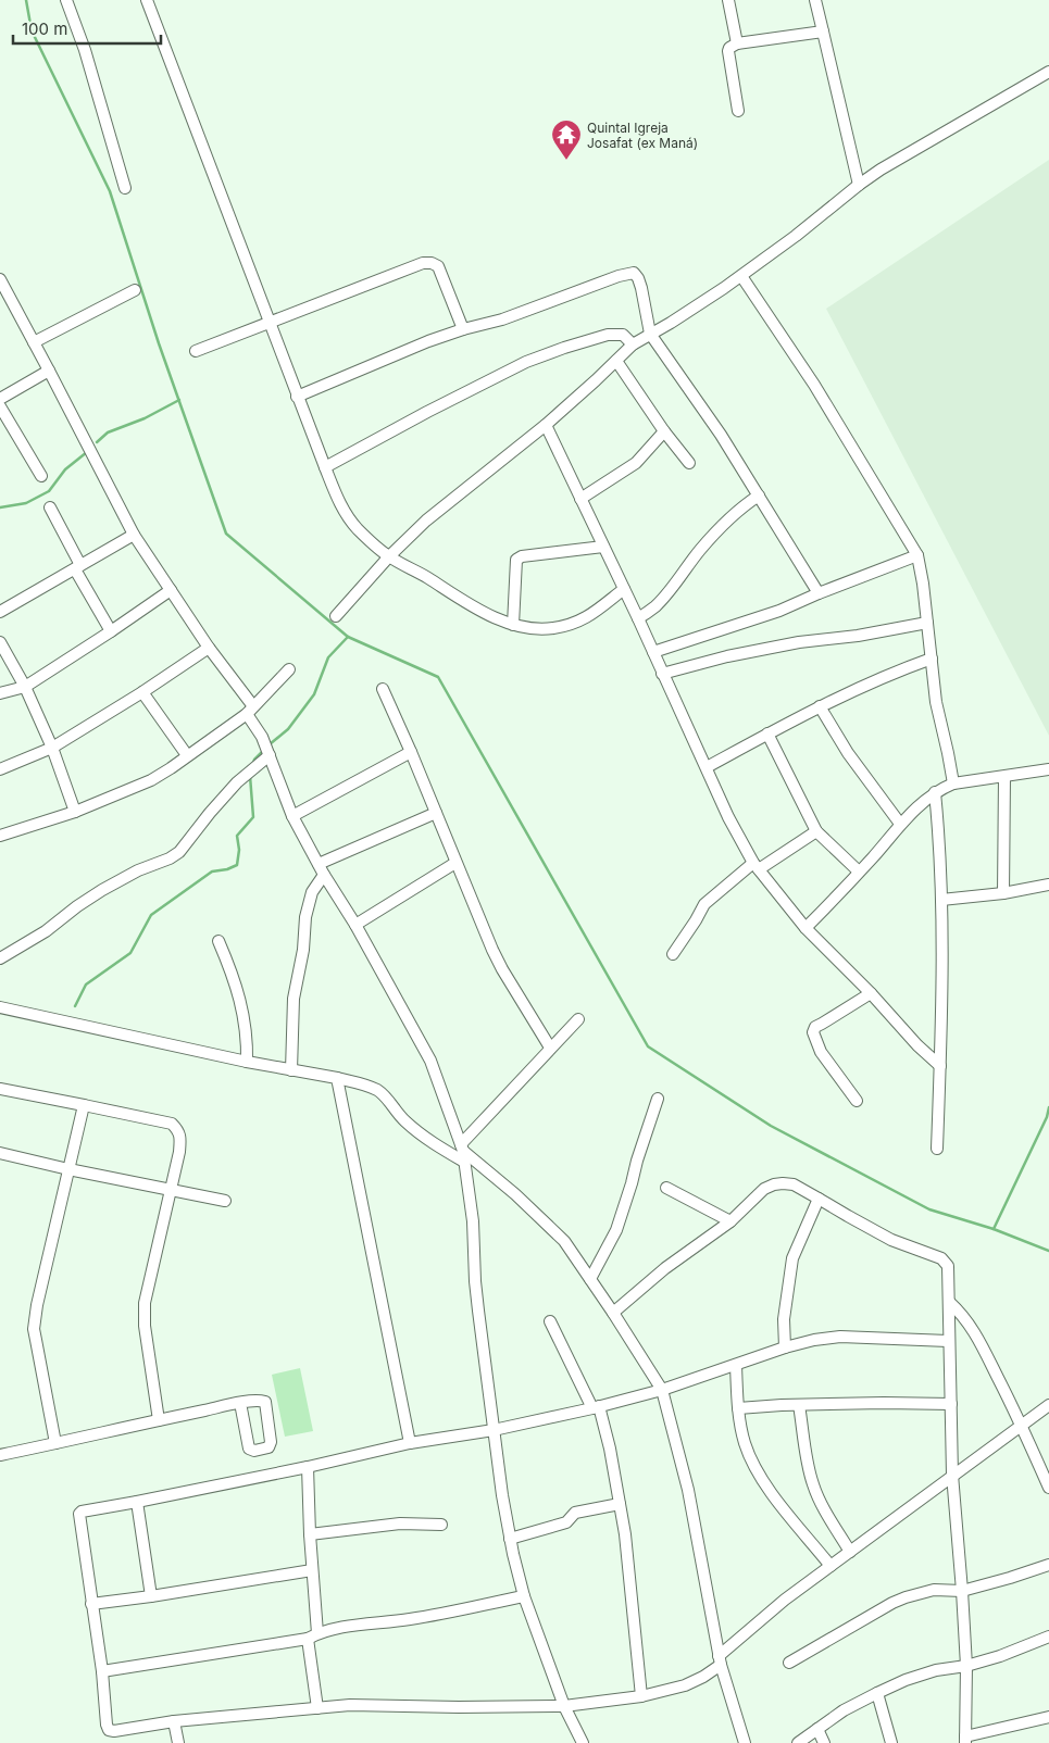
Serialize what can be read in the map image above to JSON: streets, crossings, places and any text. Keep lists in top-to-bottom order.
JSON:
{
  "places": {
    "temple": ["Quintal Igreja Josafat (ex Maná)"]
  },
  "scale_bar": "100 m"
}
